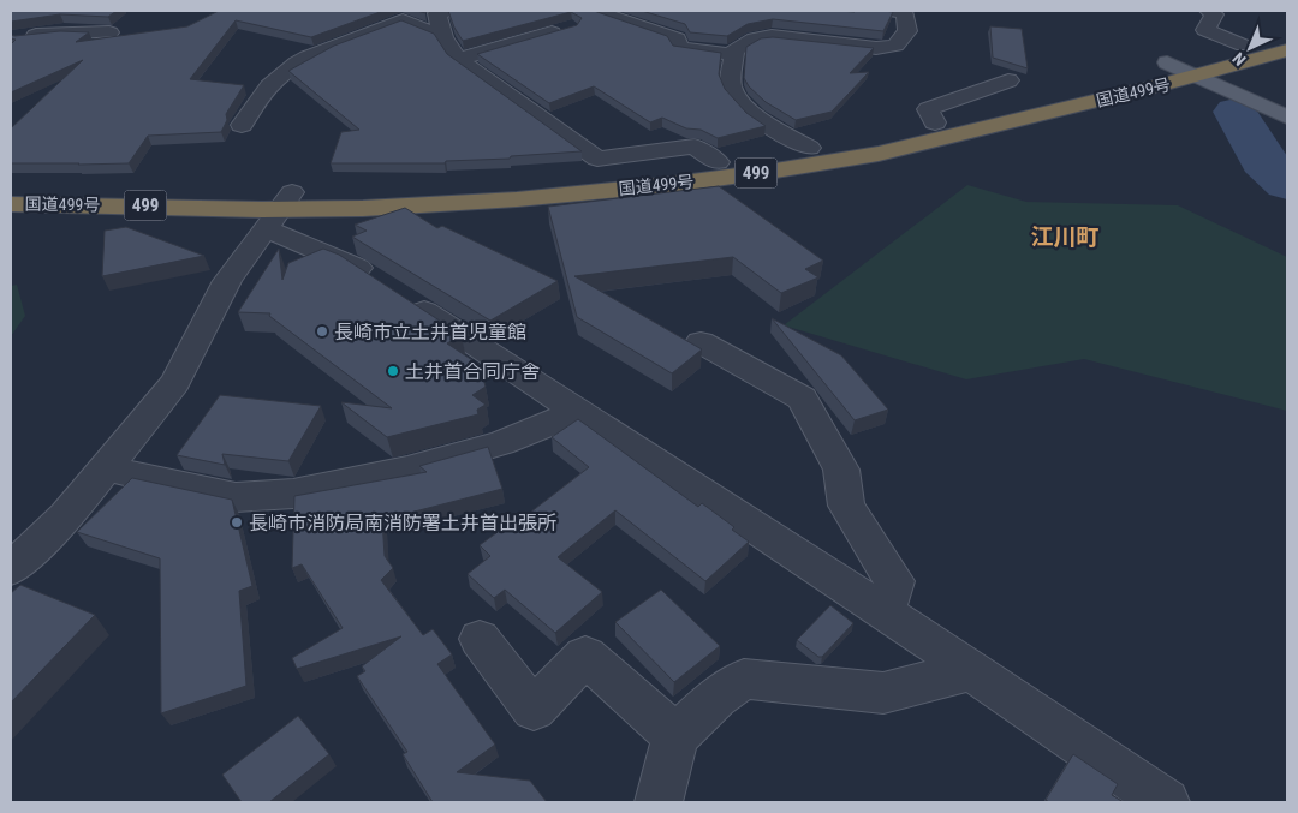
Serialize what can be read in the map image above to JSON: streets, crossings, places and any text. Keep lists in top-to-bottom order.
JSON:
{
  "streets": {
    "highway": ["国道499号", "499"]
  },
  "districts": ["江川町"],
  "places": ["長崎市立土井首児童館", "土井首合同庁舎", "長崎市消防局南消防署土井首出張所"],
  "north": "bottom left"
}
